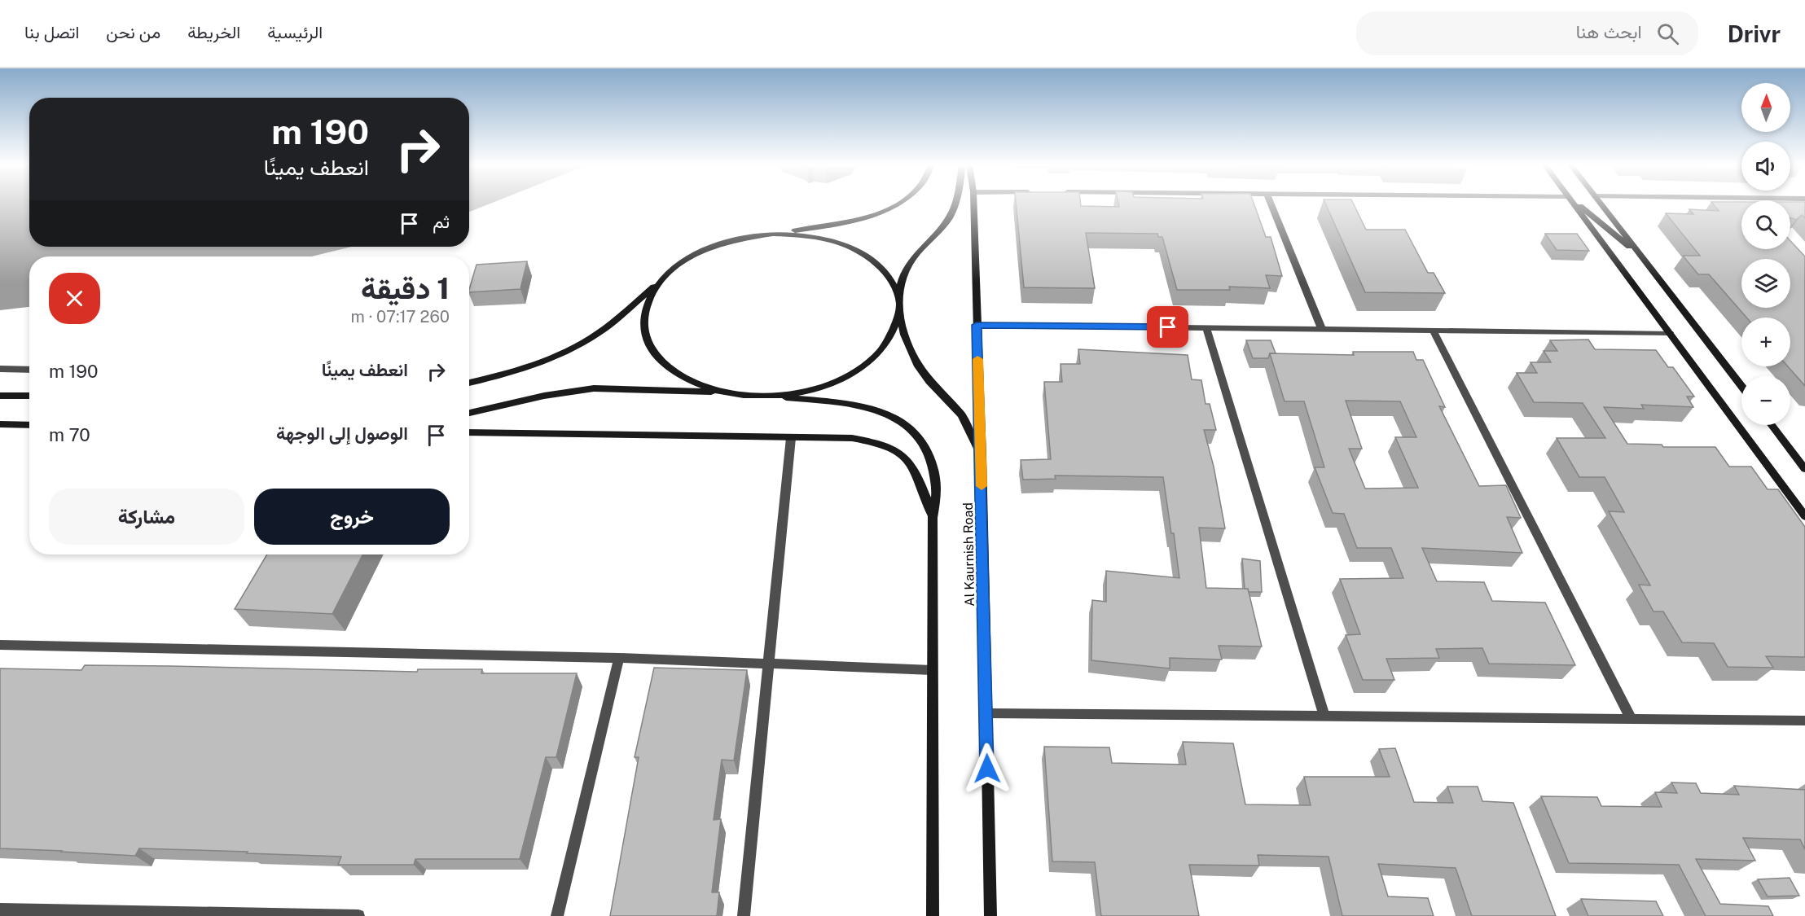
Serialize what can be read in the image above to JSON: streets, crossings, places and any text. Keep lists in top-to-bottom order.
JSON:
{
  "streets": {
    "street": ["Al Kaurnish Road"]
  },
  "north": "top",
  "page": {
    "header": "Drivr",
    "search": "ابحث هنا",
    "nav": [
      "الرئيسية",
      "الخريطة",
      "من نحن",
      "اتصل بنا"
    ],
    "map_buttons": ["+", "−"],
    "turn": ["190 m", "انعطف يمينًا"],
    "then": "ثم",
    "heading": ["1 دقيقة", "260 m · 07:17"],
    "list": [
      {
        "name": "انعطف يمينًا",
        "value": "190 m"
      },
      {
        "name": "الوصول إلى الوجهة",
        "value": "70 m"
      }
    ],
    "buttons": ["خروج", "مشاركة"]
  }
}
